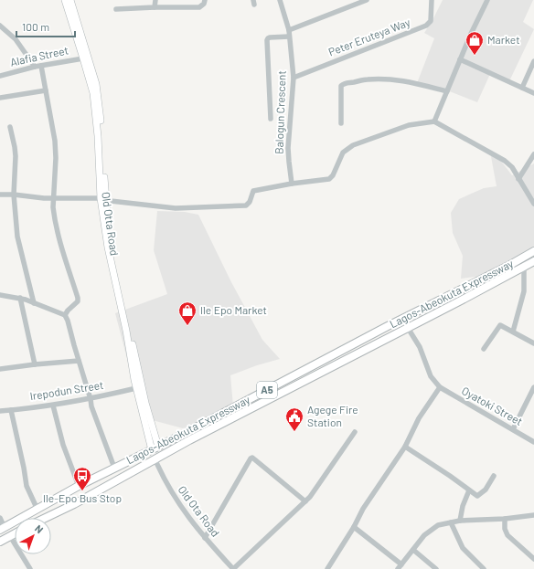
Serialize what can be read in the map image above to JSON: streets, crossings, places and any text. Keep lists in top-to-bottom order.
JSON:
{
  "streets": {
    "highway": ["Lagos-Abeokuta Expressway", "A5"],
    "main road": ["Old Otta Road"],
    "street": [
      "Peter Eruteya Way",
      "Alafia Street",
      "Balogun Crescent",
      "Irepodun Street",
      "Oyatoki Street",
      "Old Ota Road"
    ]
  },
  "crossings": [
    ["Peter Eruteya Way", "Balogun Crescent"],
    ["Alafia Street", "Old Otta Road"],
    ["Old Otta Road", "Lagos-Abeokuta Expressway"],
    ["Lagos-Abeokuta Expressway", "Old Ota Road"]
  ],
  "places": {
    "shop": ["Market", "Ile Epo Market"],
    "public building": ["Agege Fire Station"],
    "bus stop": ["Ile-Epo Bus Stop"]
  },
  "scale_bar": "100 m",
  "north": "top right"
}
